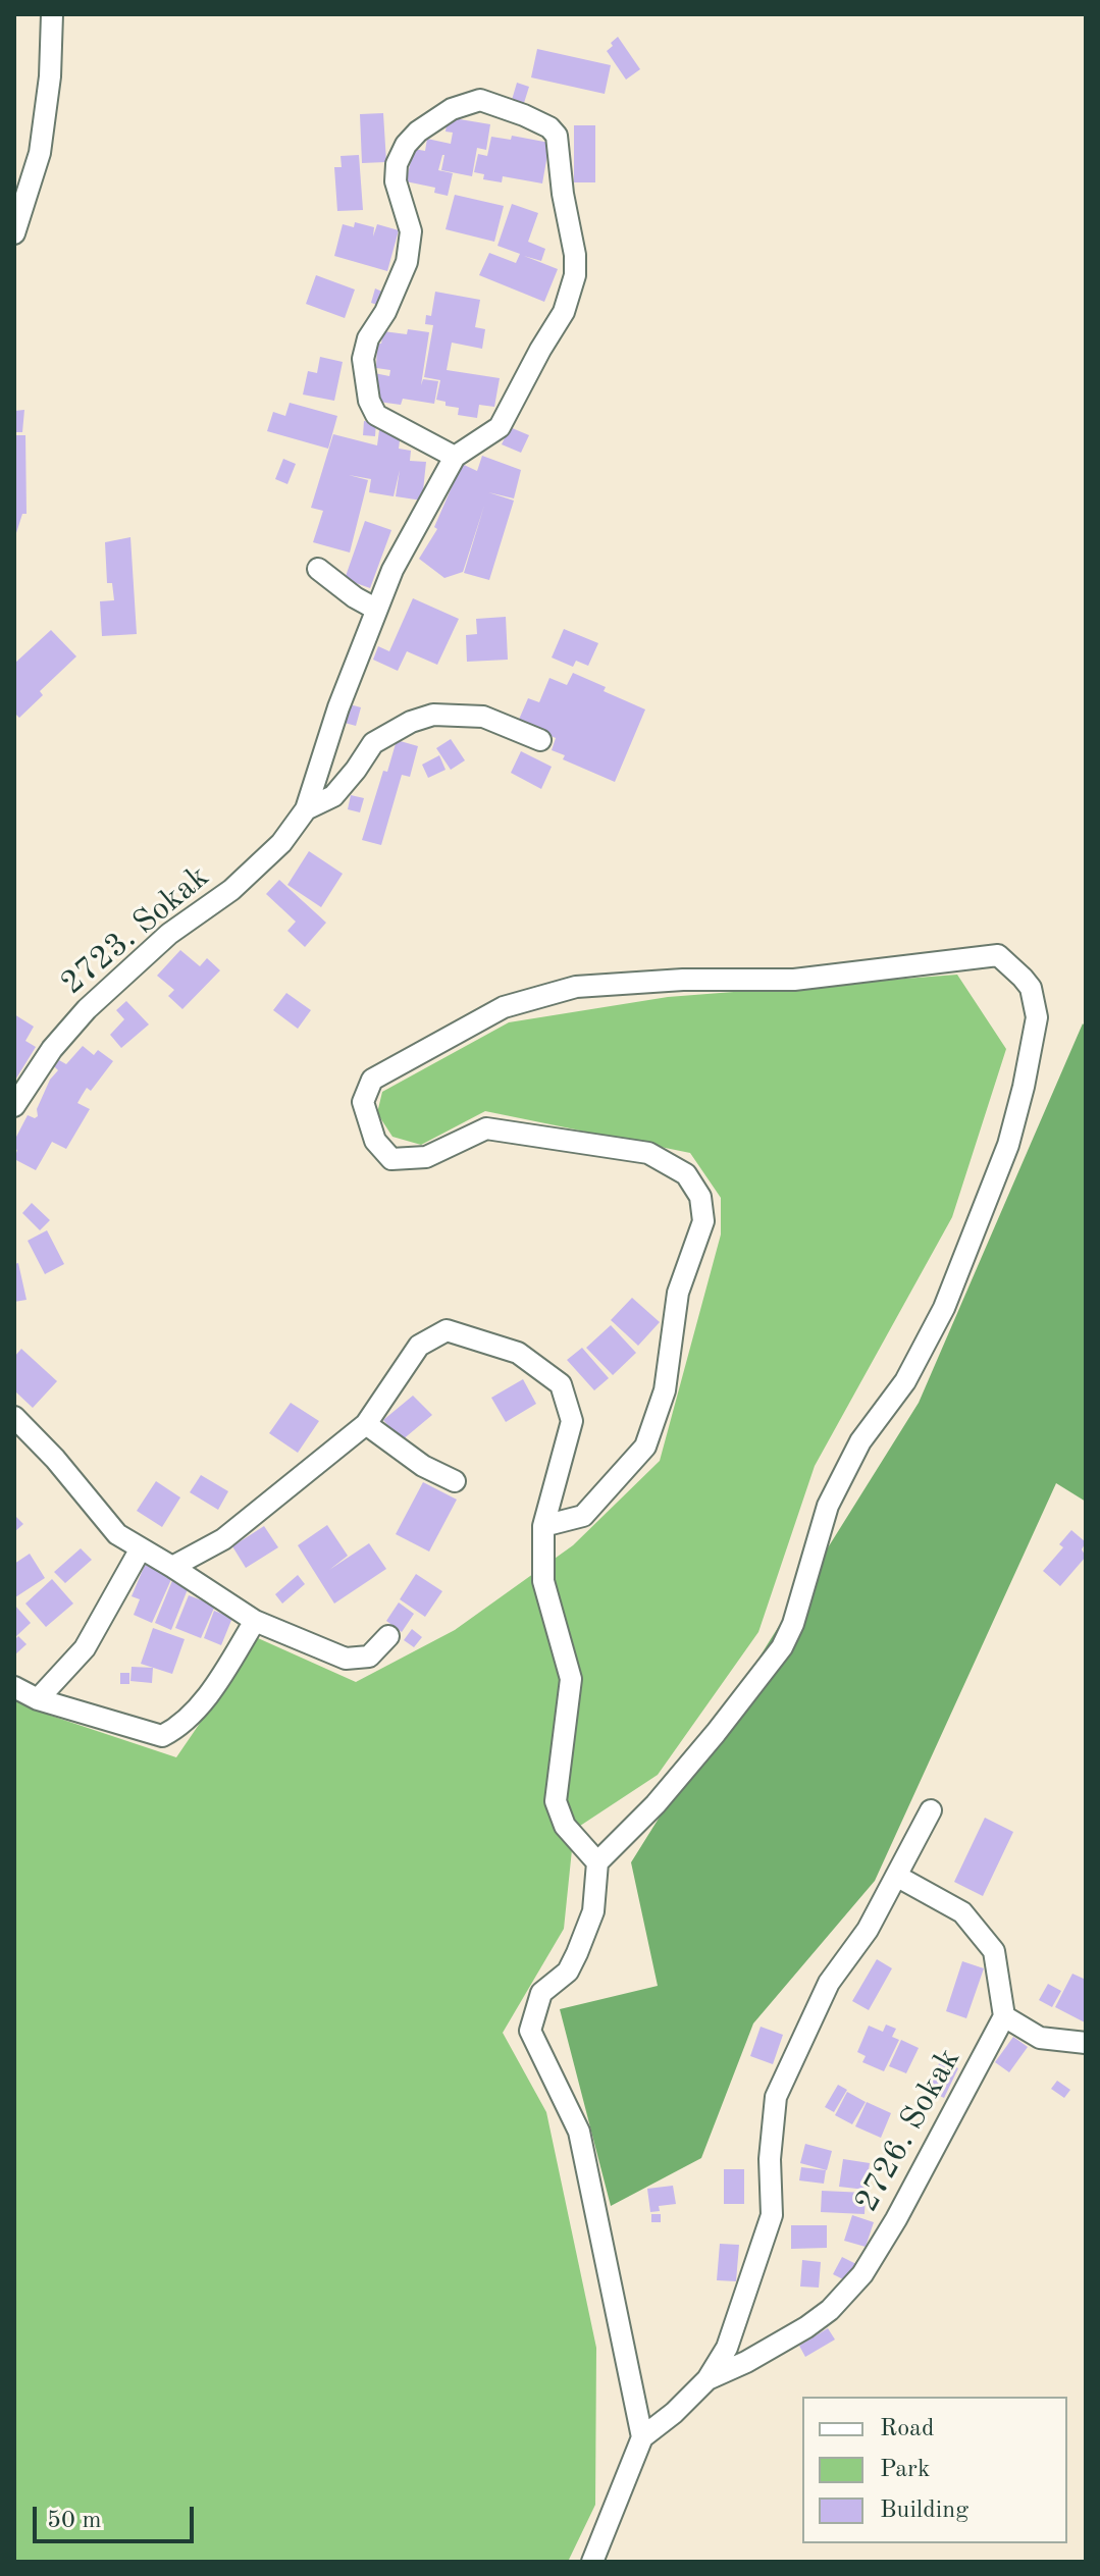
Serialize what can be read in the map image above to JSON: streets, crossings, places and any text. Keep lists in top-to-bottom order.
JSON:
{
  "streets": {
    "street": ["2723. Sokak", "2726. Sokak"]
  },
  "legend": ["Road", "Park", "Building"],
  "scale_bar": "50 m"
}
